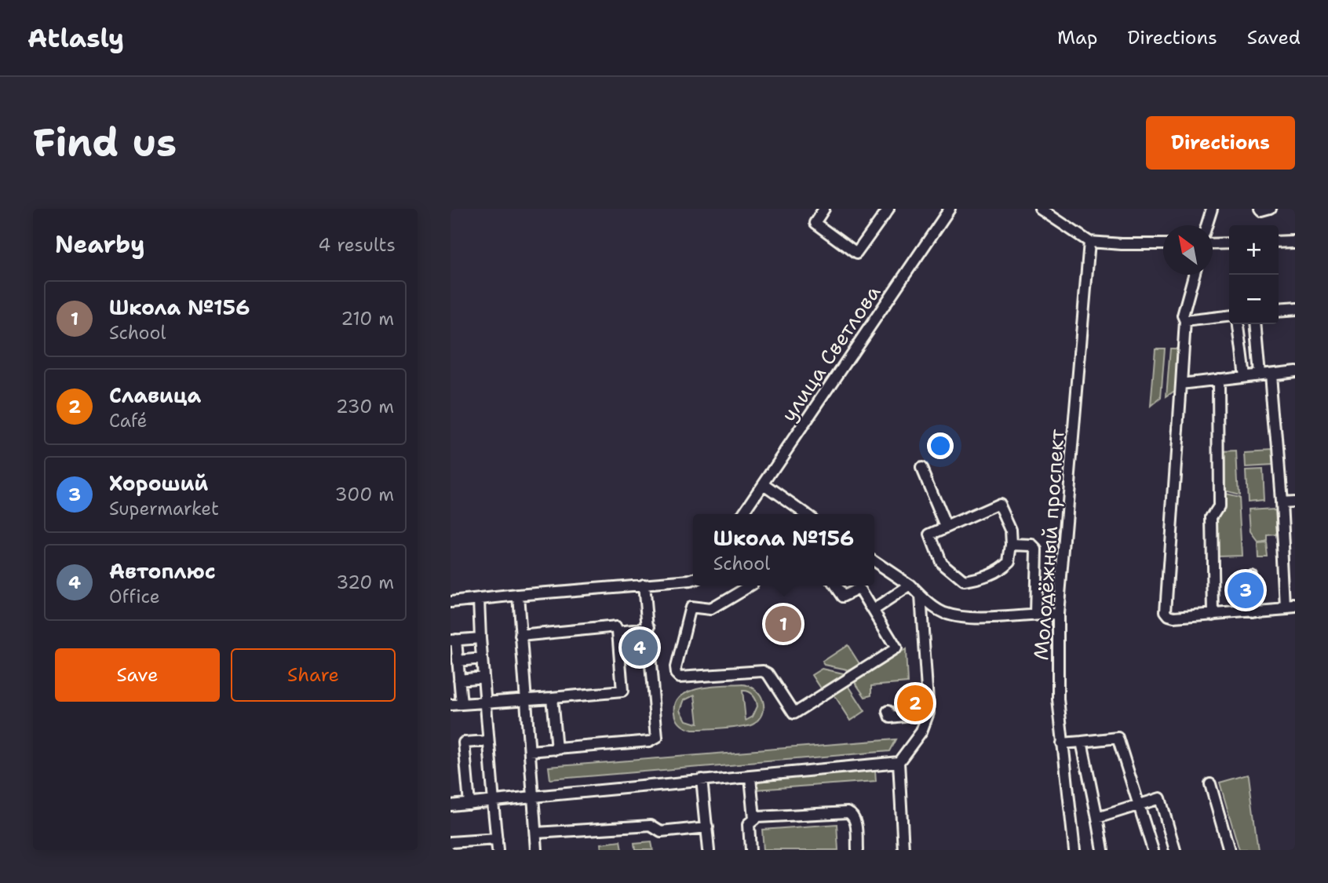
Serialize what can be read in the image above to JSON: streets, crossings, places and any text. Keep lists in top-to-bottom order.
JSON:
{
  "streets": {
    "street": ["улица Светлова", "Молодёжный проспект"]
  },
  "north": "top left",
  "page": {
    "header": "Atlasly",
    "nav": ["Map", "Directions", "Saved"],
    "buttons": [
      "Directions",
      ["Save", "Share"]
    ],
    "title": "Find us",
    "heading": ["Nearby", "4 results"],
    "map_buttons": ["+", "−"],
    "list": [
      {
        "mark": "1",
        "name": "Школа №156",
        "note": "School",
        "value": "210 m"
      },
      {
        "mark": "2",
        "name": "Славица",
        "note": "Café",
        "value": "230 m"
      },
      {
        "mark": "3",
        "name": "Хороший",
        "note": "Supermarket",
        "value": "300 m"
      },
      {
        "mark": "4",
        "name": "Автоплюс",
        "note": "Office",
        "value": "320 m"
      }
    ],
    "popup": ["Школа №156", "School"],
    "pins": [
      "3",
      "1",
      "4",
      "2"
    ]
  }
}
